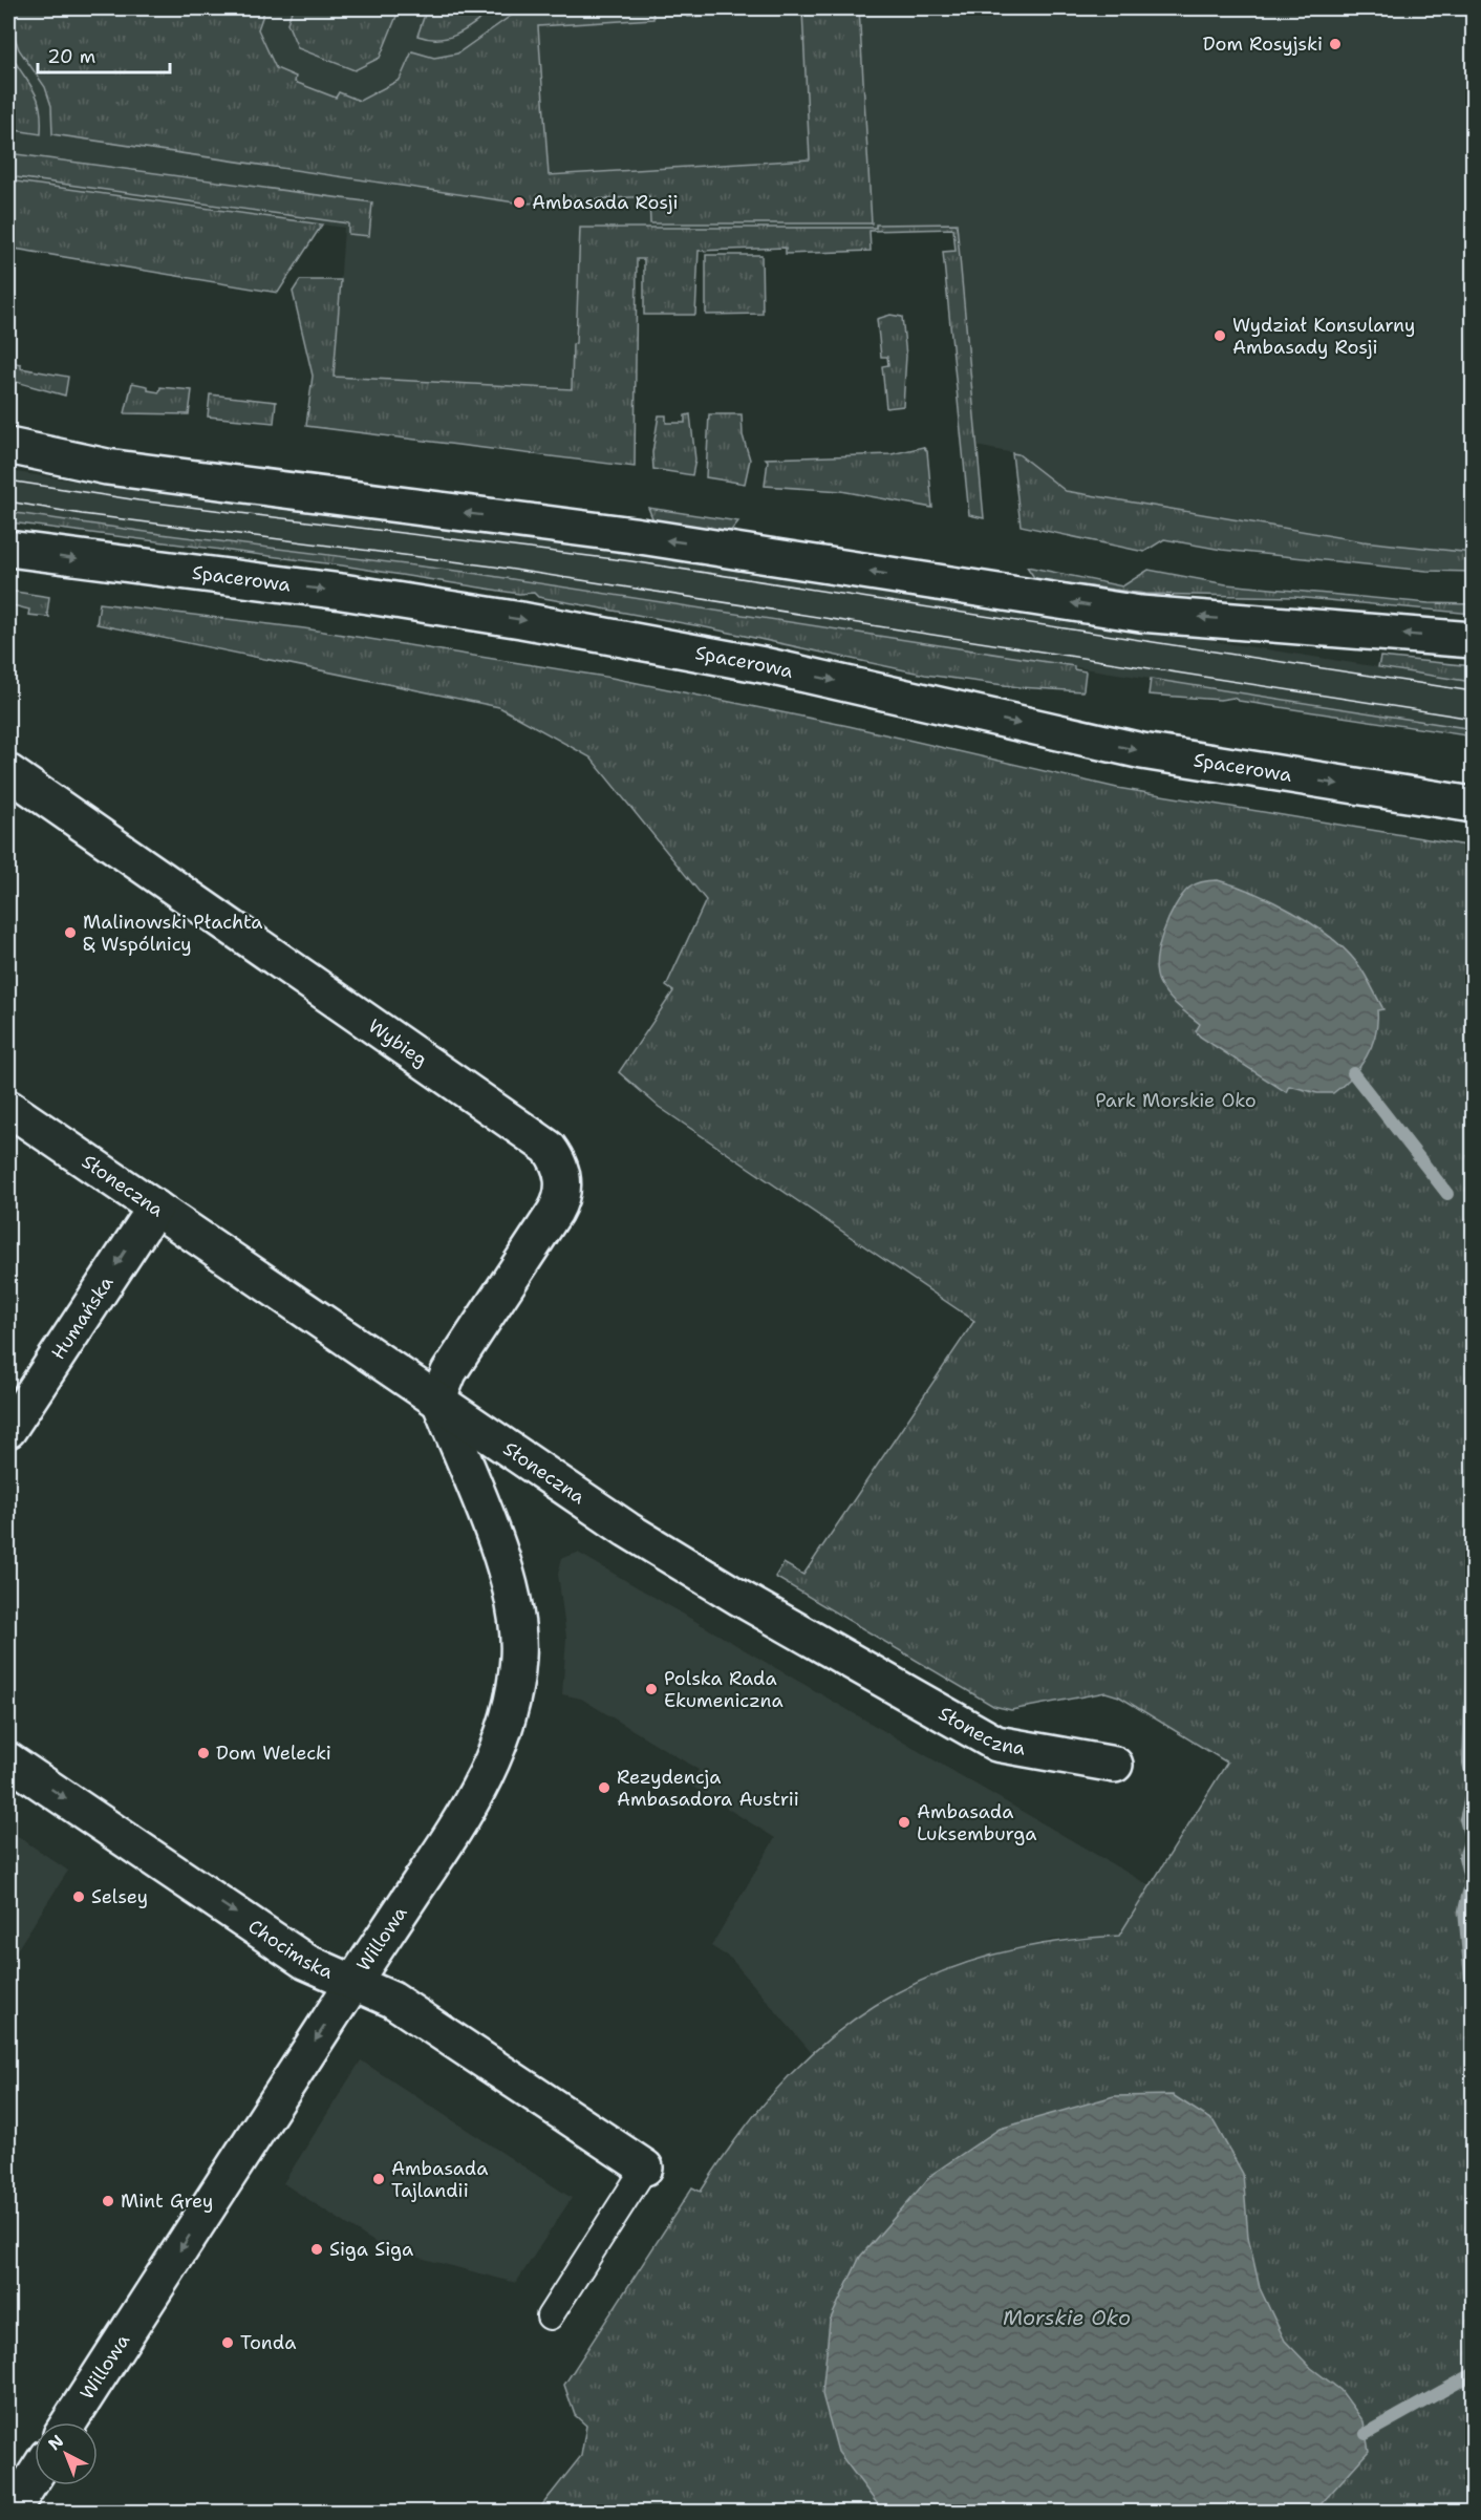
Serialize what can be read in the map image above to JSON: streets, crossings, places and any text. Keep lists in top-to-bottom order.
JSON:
{
  "streets": {
    "street": [
      "Spacerowa",
      "Wybieg",
      "Słoneczna",
      "Humańska",
      "Willowa",
      "Chocimska"
    ]
  },
  "crossings": [
    ["Wybieg", "Słoneczna"],
    ["Wybieg", "Willowa"],
    ["Słoneczna", "Humańska"],
    ["Słoneczna", "Willowa"],
    ["Willowa", "Chocimska"]
  ],
  "one_way": ["Humańska", "Willowa", "Chocimska"],
  "water": ["Morskie Oko"],
  "parks": ["Park Morskie Oko"],
  "places": [
    "Dom Rosyjski",
    "Ambasada Rosji",
    "Wydział Konsularny Ambasady Rosji",
    "Malinowski Płachta & Wspólnicy",
    "Polska Rada Ekumeniczna",
    "Dom Welecki",
    "Rezydencja Ambasadora Austrii",
    "Ambasada Luksemburga",
    "Selsey",
    "Ambasada Tajlandii",
    "Mint Grey",
    "Siga Siga",
    "Tonda"
  ],
  "scale_bar": "20 m",
  "north": "top left"
}
